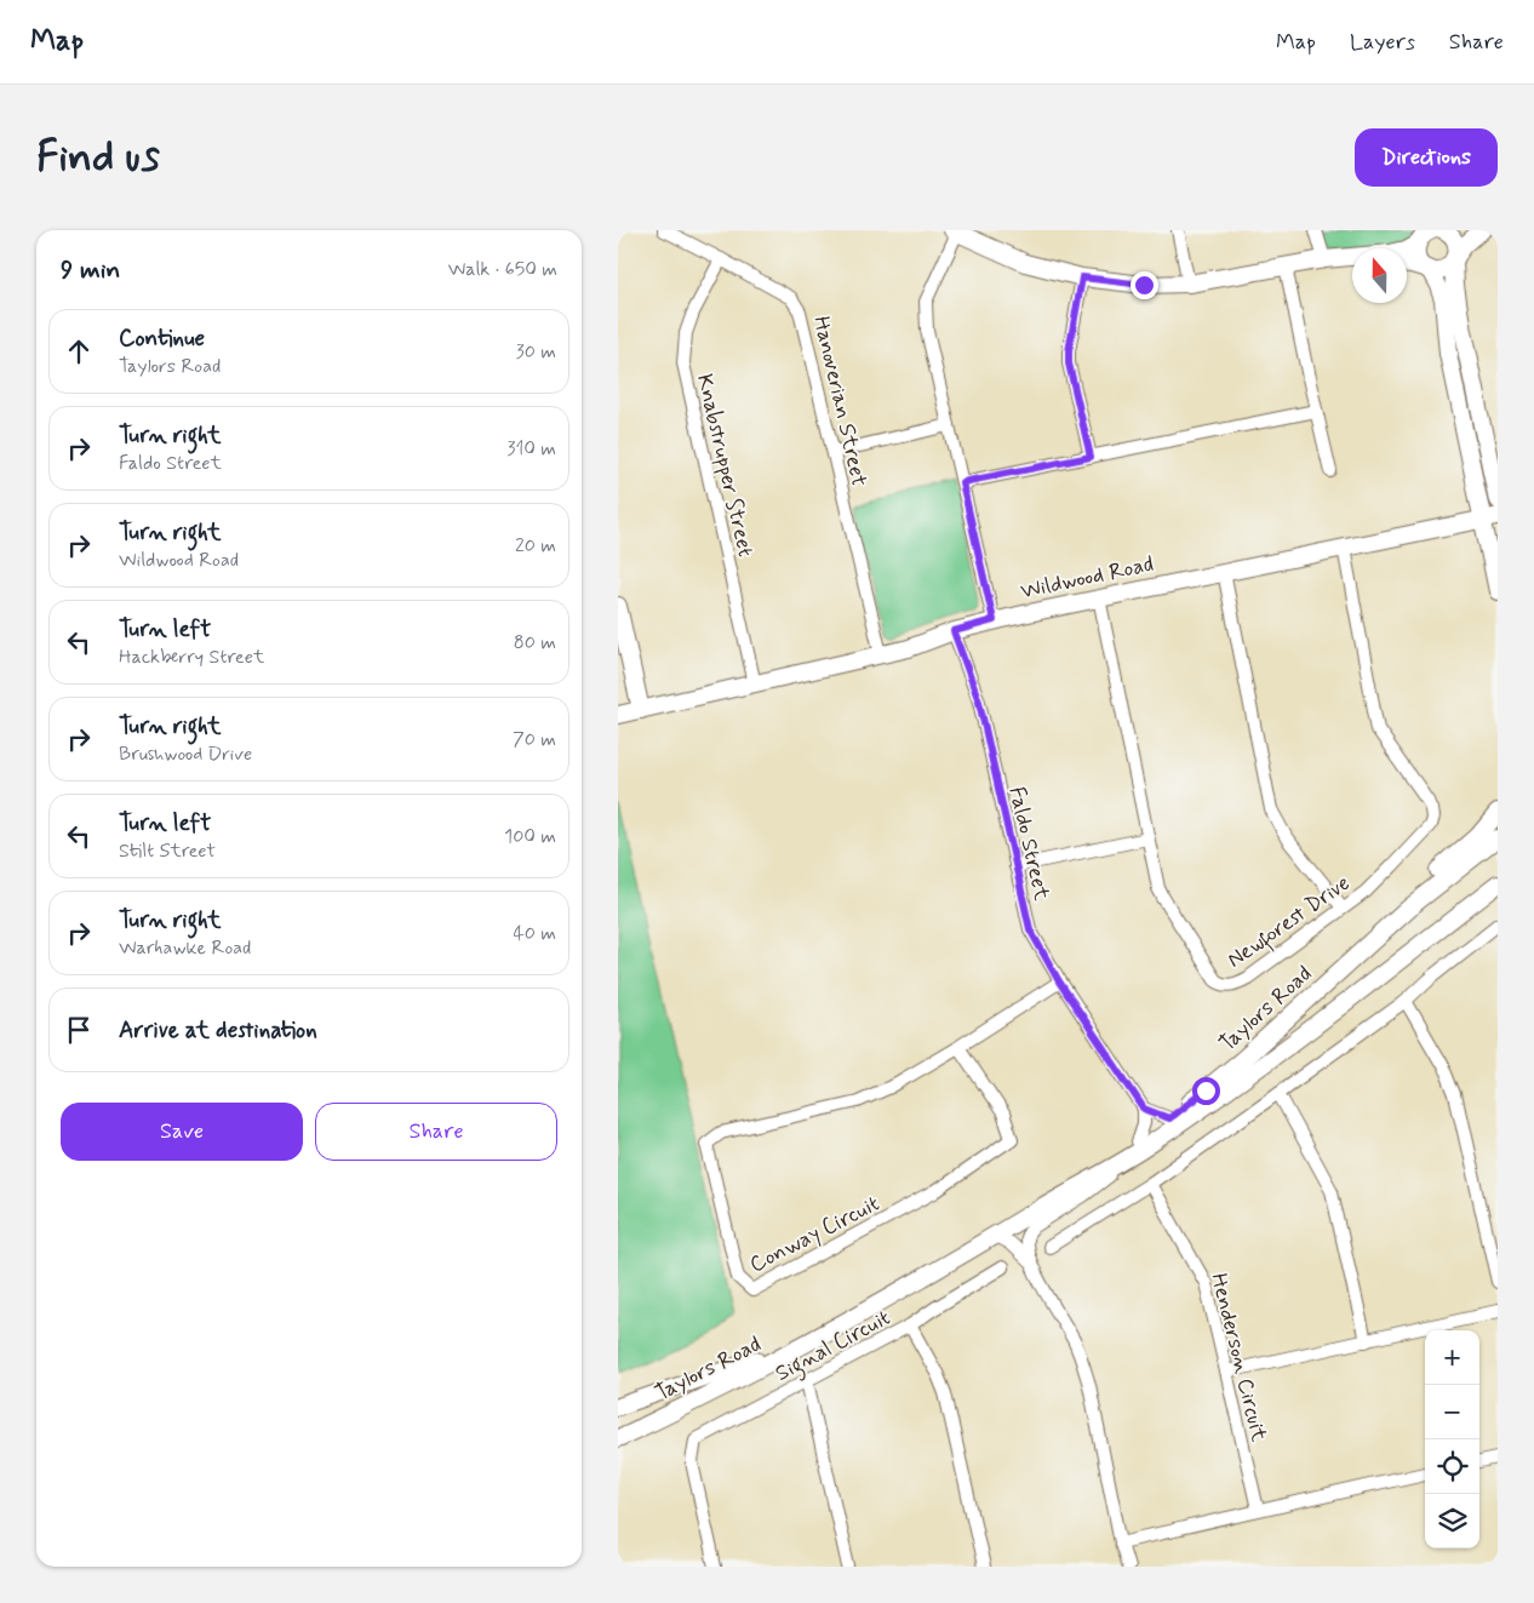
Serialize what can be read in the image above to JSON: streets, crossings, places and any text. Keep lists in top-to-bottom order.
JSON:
{
  "streets": {
    "street": [
      "Hanoverian Street",
      "Knabstrupper Street",
      "Wildwood Road",
      "Faldo Street",
      "Newforest Drive",
      "Taylors Road",
      "Conway Circuit",
      "Signal Circuit",
      "Henderson Circuit"
    ]
  },
  "crossings": [
    ["Hanoverian Street", "Knabstrupper Street"],
    ["Hanoverian Street", "Wildwood Road"],
    ["Knabstrupper Street", "Wildwood Road"],
    ["Wildwood Road", "Faldo Street"],
    ["Wildwood Road", "Newforest Drive"],
    ["Faldo Street", "Conway Circuit"]
  ],
  "north": "top",
  "page": {
    "header": "Map",
    "nav": ["Map", "Layers", "Share"],
    "buttons": [
      "Directions",
      ["Save", "Share"]
    ],
    "title": "Find us",
    "heading": ["9 min", "Walk · 650 m"],
    "list": [
      ["Continue", "Taylors Road", "30 m"],
      ["Turn right", "Faldo Street", "310 m"],
      ["Turn right", "Wildwood Road", "20 m"],
      ["Turn left", "Hackberry Street", "80 m"],
      ["Turn right", "Brushwood Drive", "70 m"],
      ["Turn left", "Stilt Street", "100 m"],
      ["Turn right", "Warhawke Road", "40 m"],
      "Arrive at destination"
    ],
    "map_buttons": ["+", "−"]
  }
}
